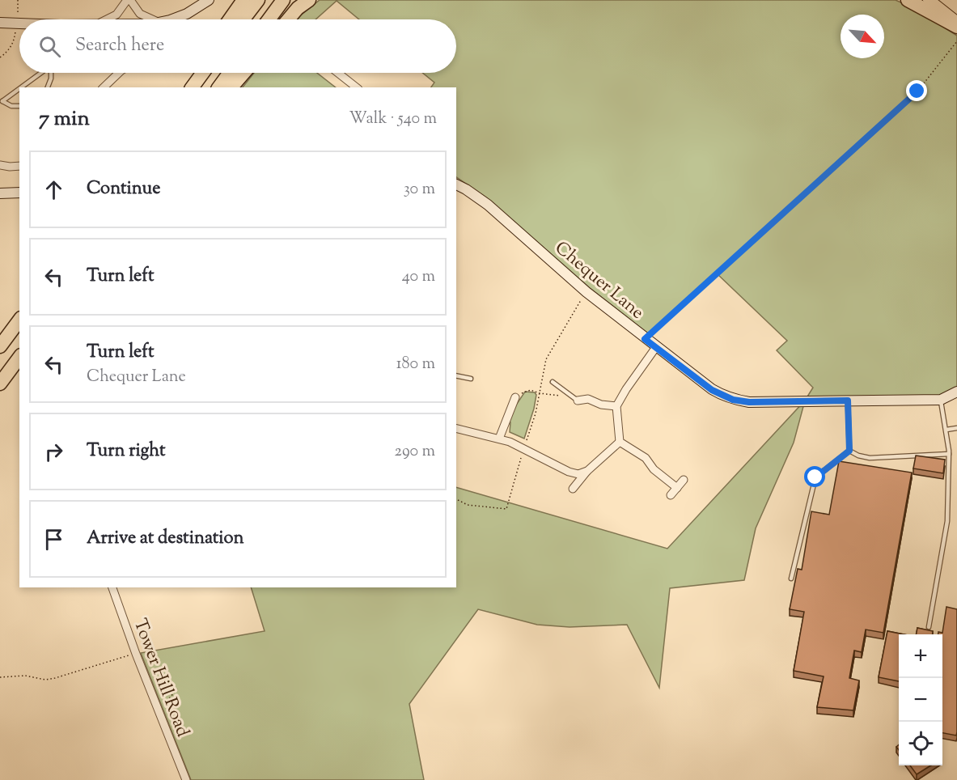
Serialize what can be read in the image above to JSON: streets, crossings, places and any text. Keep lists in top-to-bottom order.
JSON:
{
  "streets": {
    "street": ["Chequer Lane", "Tower Hill Road"]
  },
  "north": "bottom right",
  "page": {
    "search": "Search here",
    "heading": ["7 min", "Walk · 540 m"],
    "list": [
      ["Continue", "30 m"],
      ["Turn left", "40 m"],
      ["Turn left", "Chequer Lane", "180 m"],
      ["Turn right", "290 m"],
      "Arrive at destination"
    ],
    "map_buttons": ["+", "−"]
  }
}
